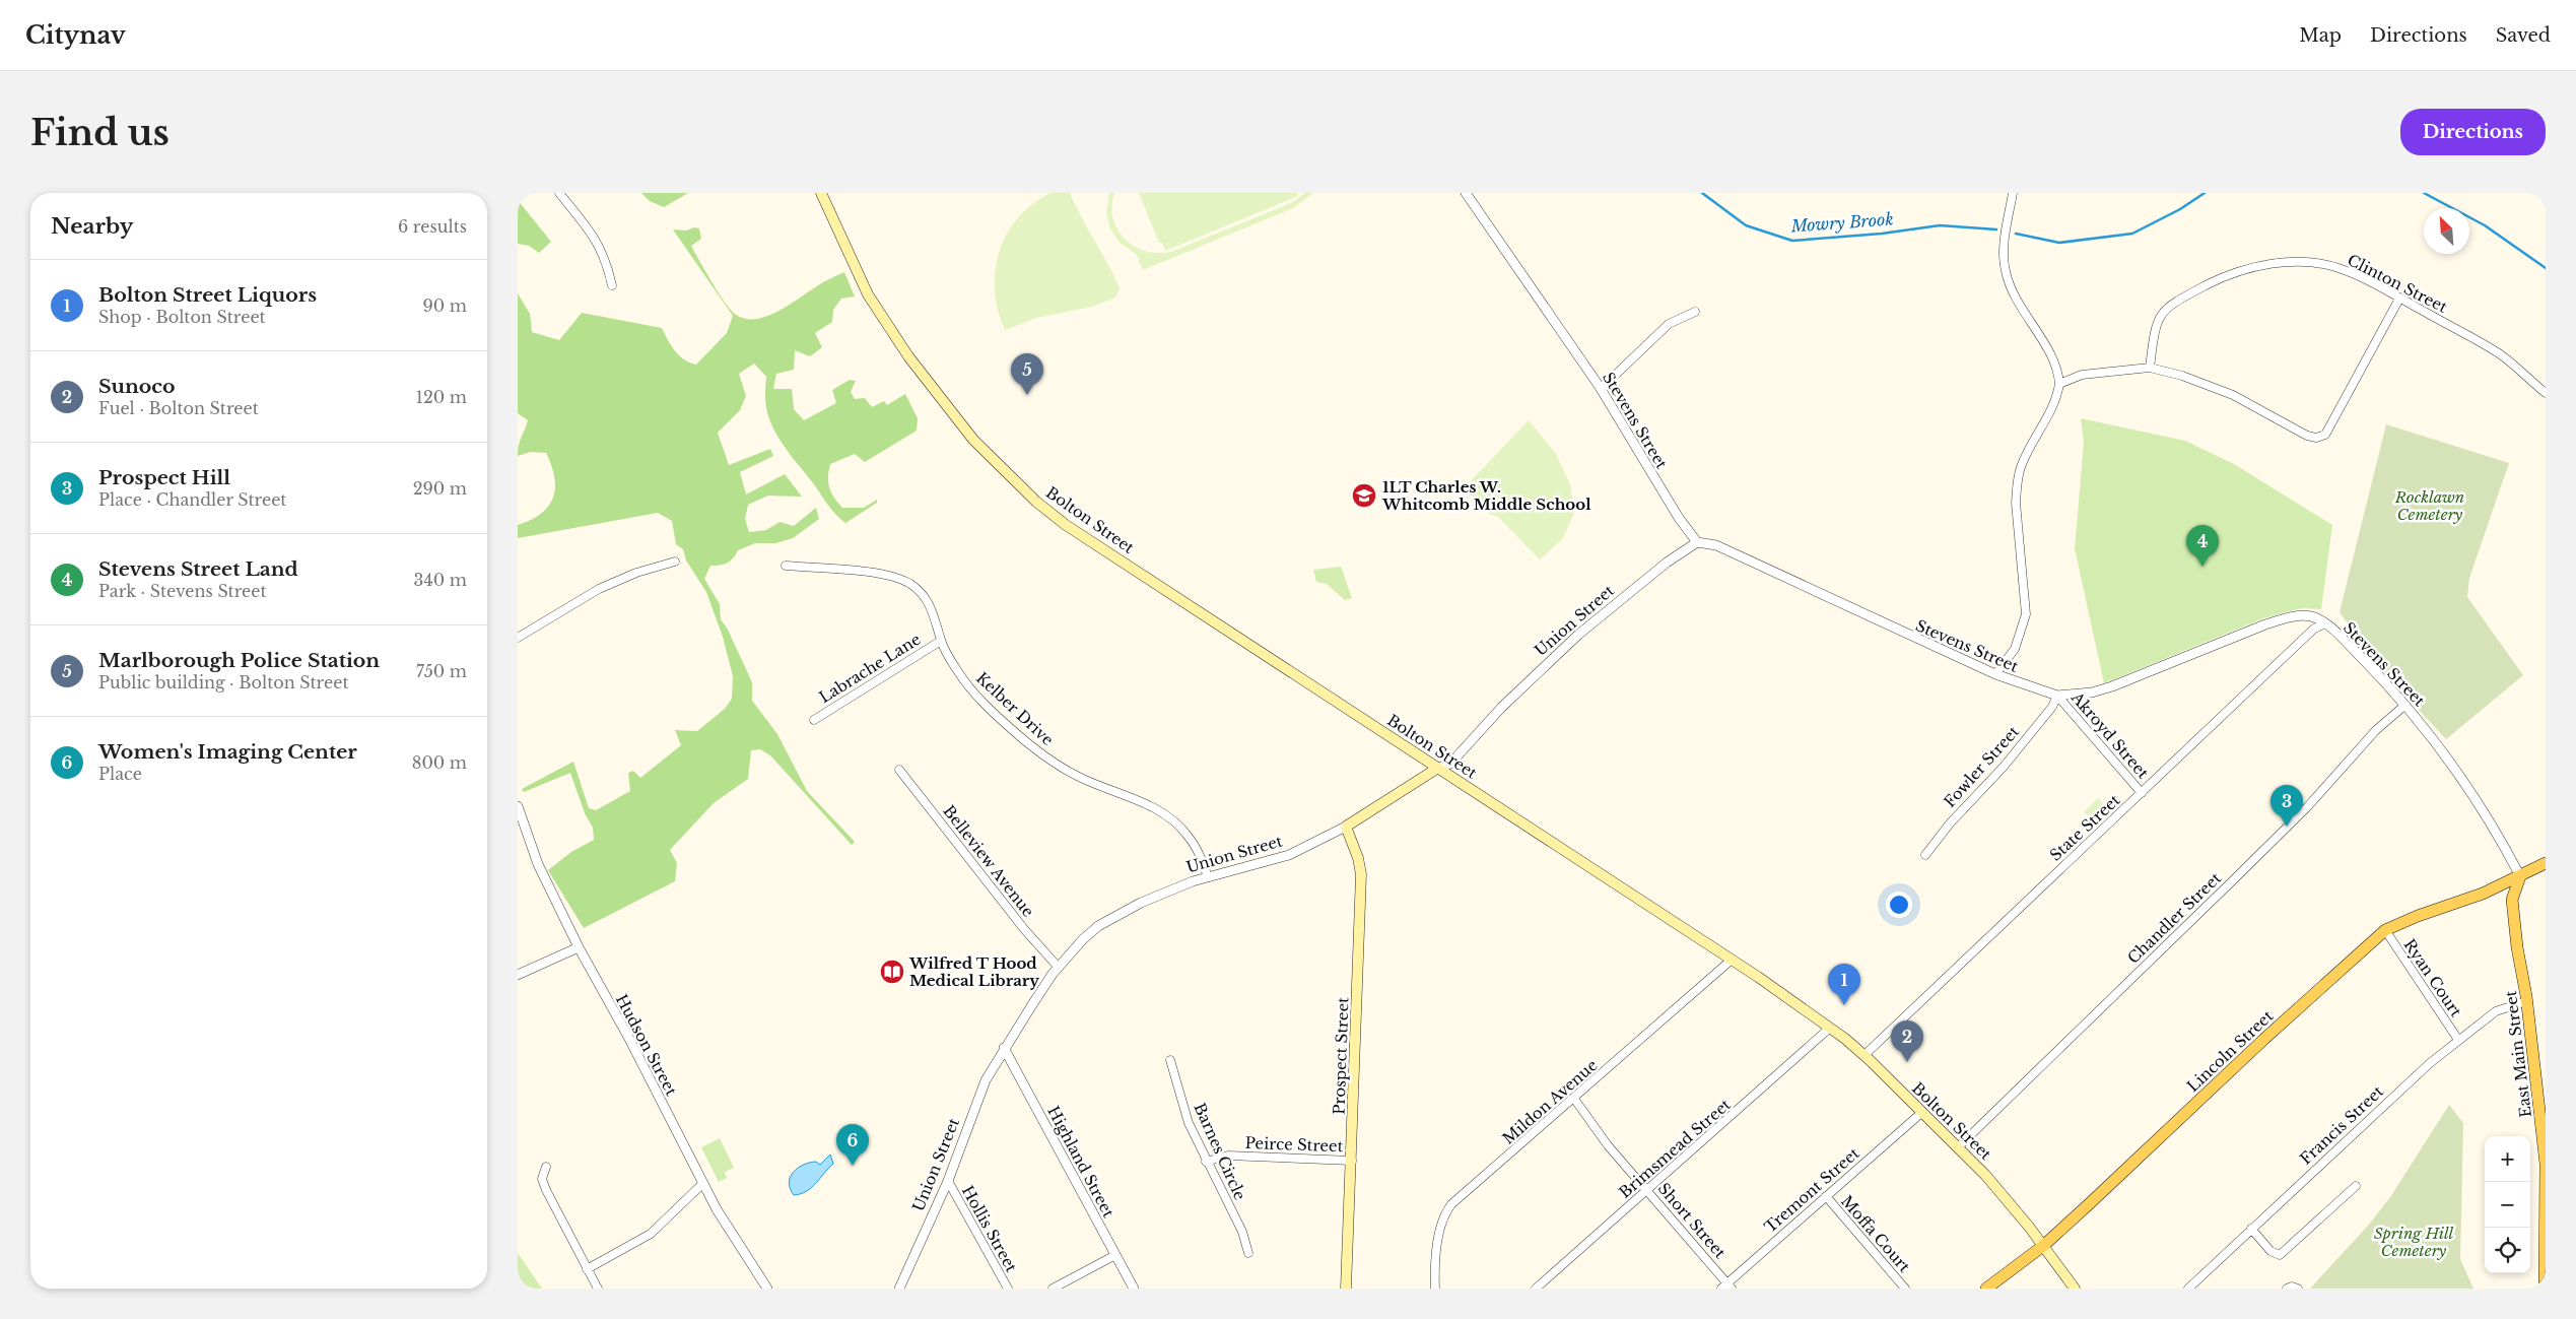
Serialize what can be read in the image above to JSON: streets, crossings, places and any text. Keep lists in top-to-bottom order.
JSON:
{
  "streets": {
    "main road": [
      "Bolton Street",
      "Union Street",
      "Lincoln Street",
      "East Main Street",
      "Prospect Street"
    ],
    "street": [
      "Clinton Street",
      "Stevens Street",
      "Labrache Lane",
      "Kelber Drive",
      "Akroyd Street",
      "Fowler Street",
      "State Street",
      "Belleview Avenue",
      "Chandler Street",
      "Ryan Court",
      "Hudson Street",
      "Mildon Avenue",
      "Francis Street",
      "Peirce Street",
      "Brimsmead Street",
      "Barnes Circle",
      "Highland Street",
      "Tremont Street",
      "Short Street",
      "Hollis Street",
      "Moffa Court"
    ]
  },
  "crossings": [
    ["Stevens Street", "Union Street"],
    ["Stevens Street", "Akroyd Street"],
    ["Stevens Street", "Fowler Street"],
    ["Stevens Street", "State Street"],
    ["Stevens Street", "Chandler Street"],
    ["Stevens Street", "Lincoln Street"],
    ["Stevens Street", "East Main Street"],
    ["Bolton Street", "Union Street"],
    ["Bolton Street", "State Street"],
    ["Bolton Street", "Chandler Street"],
    ["Bolton Street", "Lincoln Street"],
    ["Bolton Street", "Mildon Avenue"],
    ["Bolton Street", "Brimsmead Street"],
    ["Bolton Street", "Tremont Street"],
    ["Union Street", "Kelber Drive"],
    ["Union Street", "Belleview Avenue"],
    ["Union Street", "Prospect Street"],
    ["Union Street", "Highland Street"],
    ["Union Street", "Hollis Street"],
    ["Labrache Lane", "Kelber Drive"],
    ["Akroyd Street", "Fowler Street"],
    ["Akroyd Street", "State Street"],
    ["Ryan Court", "Lincoln Street"],
    ["Ryan Court", "Francis Street"],
    ["Lincoln Street", "East Main Street"],
    ["East Main Street", "Francis Street"],
    ["Prospect Street", "Peirce Street"],
    ["Mildon Avenue", "Short Street"],
    ["Peirce Street", "Barnes Circle"],
    ["Brimsmead Street", "Short Street"],
    ["Tremont Street", "Short Street"],
    ["Tremont Street", "Moffa Court"]
  ],
  "water": ["Mowry Brook"],
  "parks": ["Rocklawn Cemetery", "Spring Hill Cemetery"],
  "places": {
    "school or university": ["1LT Charles W. Whitcomb Middle School"],
    "library": ["Wilfred T Hood Medical Library"]
  },
  "north": "top left",
  "page": {
    "header": "Citynav",
    "nav": ["Map", "Directions", "Saved"],
    "buttons": "Directions",
    "title": "Find us",
    "heading": ["Nearby", "6 results"],
    "list": [
      {
        "mark": "1",
        "name": "Bolton Street Liquors",
        "note": "Shop · Bolton Street",
        "value": "90 m"
      },
      {
        "mark": "2",
        "name": "Sunoco",
        "note": "Fuel · Bolton Street",
        "value": "120 m"
      },
      {
        "mark": "3",
        "name": "Prospect Hill",
        "note": "Place · Chandler Street",
        "value": "290 m"
      },
      {
        "mark": "4",
        "name": "Stevens Street Land",
        "note": "Park · Stevens Street",
        "value": "340 m"
      },
      {
        "mark": "5",
        "name": "Marlborough Police Station",
        "note": "Public building · Bolton Street",
        "value": "750 m"
      },
      {
        "mark": "6",
        "name": "Women's Imaging Center",
        "note": "Place",
        "value": "800 m"
      }
    ],
    "pins": [
      "5",
      "4",
      "3",
      "1",
      "2",
      "6"
    ],
    "map_buttons": ["+", "−"]
  }
}
